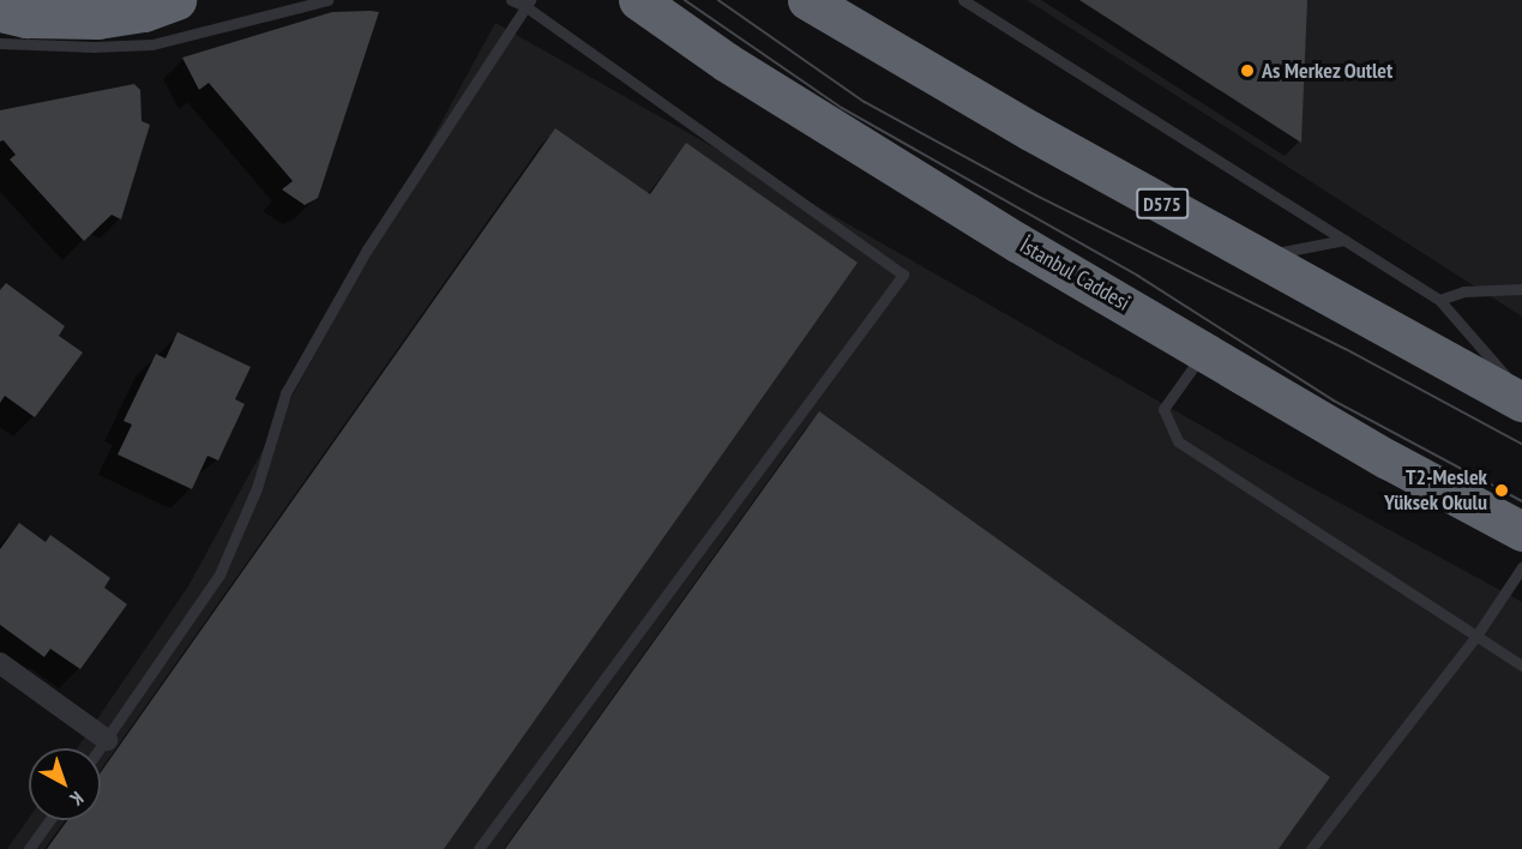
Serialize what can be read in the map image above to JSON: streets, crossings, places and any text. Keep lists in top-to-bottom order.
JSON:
{
  "streets": {
    "highway": ["D575", "İstanbul Caddesi"]
  },
  "places": ["As Merkez Outlet", "T2-Meslek Yüksek Okulu"],
  "north": "bottom right"
}
